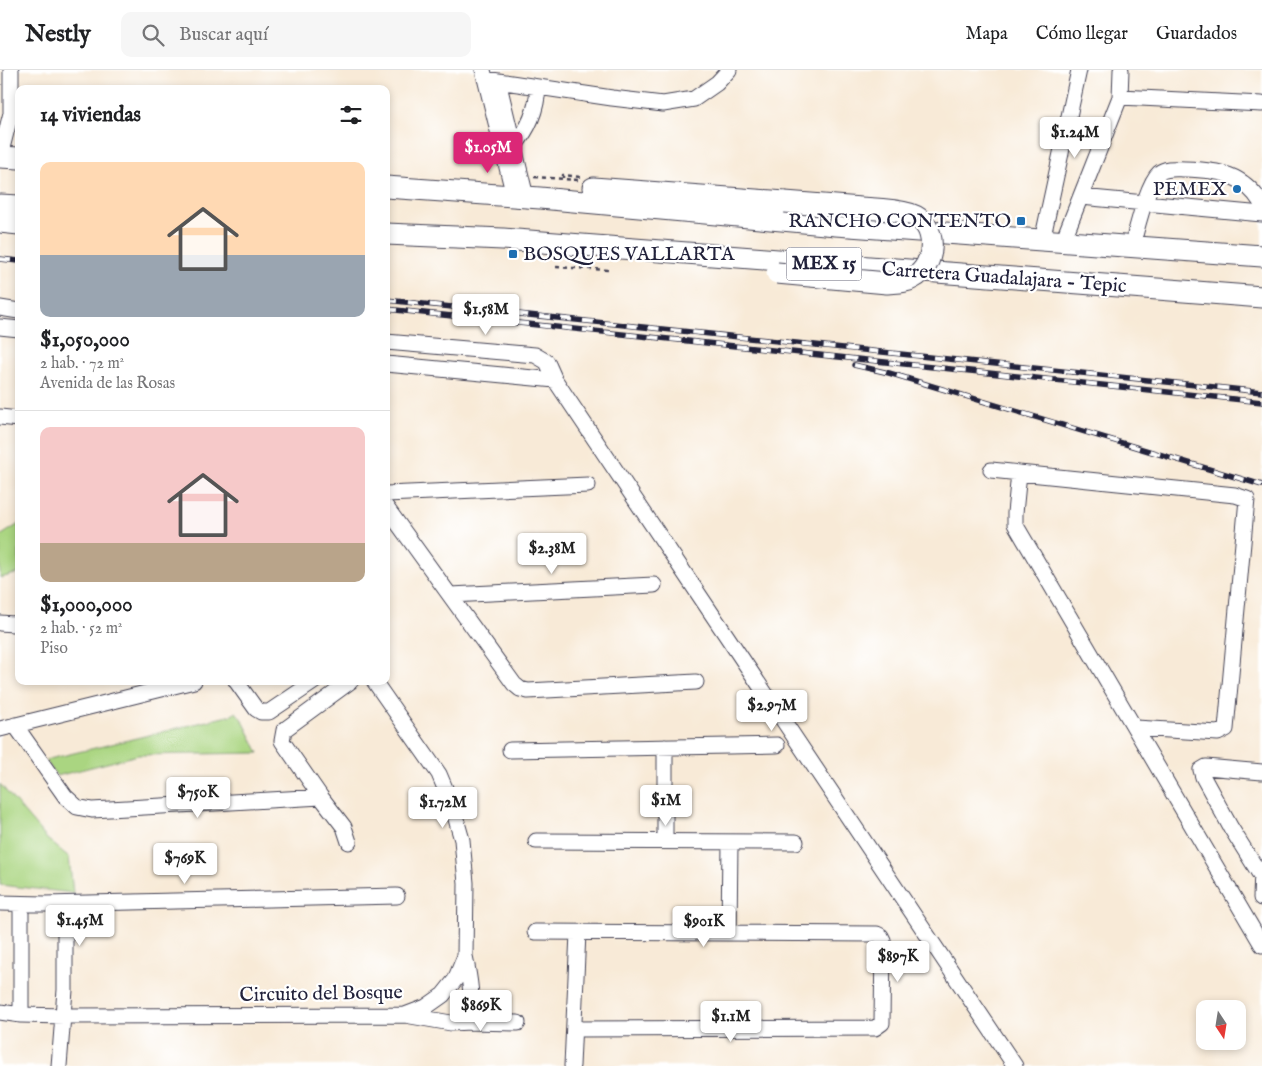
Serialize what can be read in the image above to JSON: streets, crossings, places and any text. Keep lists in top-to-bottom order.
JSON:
{
  "streets": {
    "highway": ["MEX 15", "Carretera Guadalajara - Tepic"],
    "street": ["Circuito del Bosque"]
  },
  "places": {
    "other": ["PEMEX"],
    "transit": ["RANCHO CONTENTO", "BOSQUES VALLARTA"]
  },
  "north": "bottom",
  "page": {
    "header": "Nestly",
    "search": "Buscar aquí",
    "nav": ["Mapa", "Cómo llegar", "Guardados"],
    "heading": "14 viviendas",
    "price": [
      "$1.24M",
      "$1.05M",
      "$1.58M",
      "$2.38M",
      "$2.97M",
      "$750K",
      "$1M",
      "$1.72M",
      "$769K",
      "$1.45M",
      "$901K",
      "$897K",
      "$869K",
      "$1.1M"
    ],
    "list": [
      {
        "name": "$1,050,000",
        "note": "2 hab. · 72 m² · Avenida de las Rosas"
      },
      {
        "name": "$1,000,000",
        "note": "2 hab. · 52 m² · Piso"
      }
    ]
  }
}
